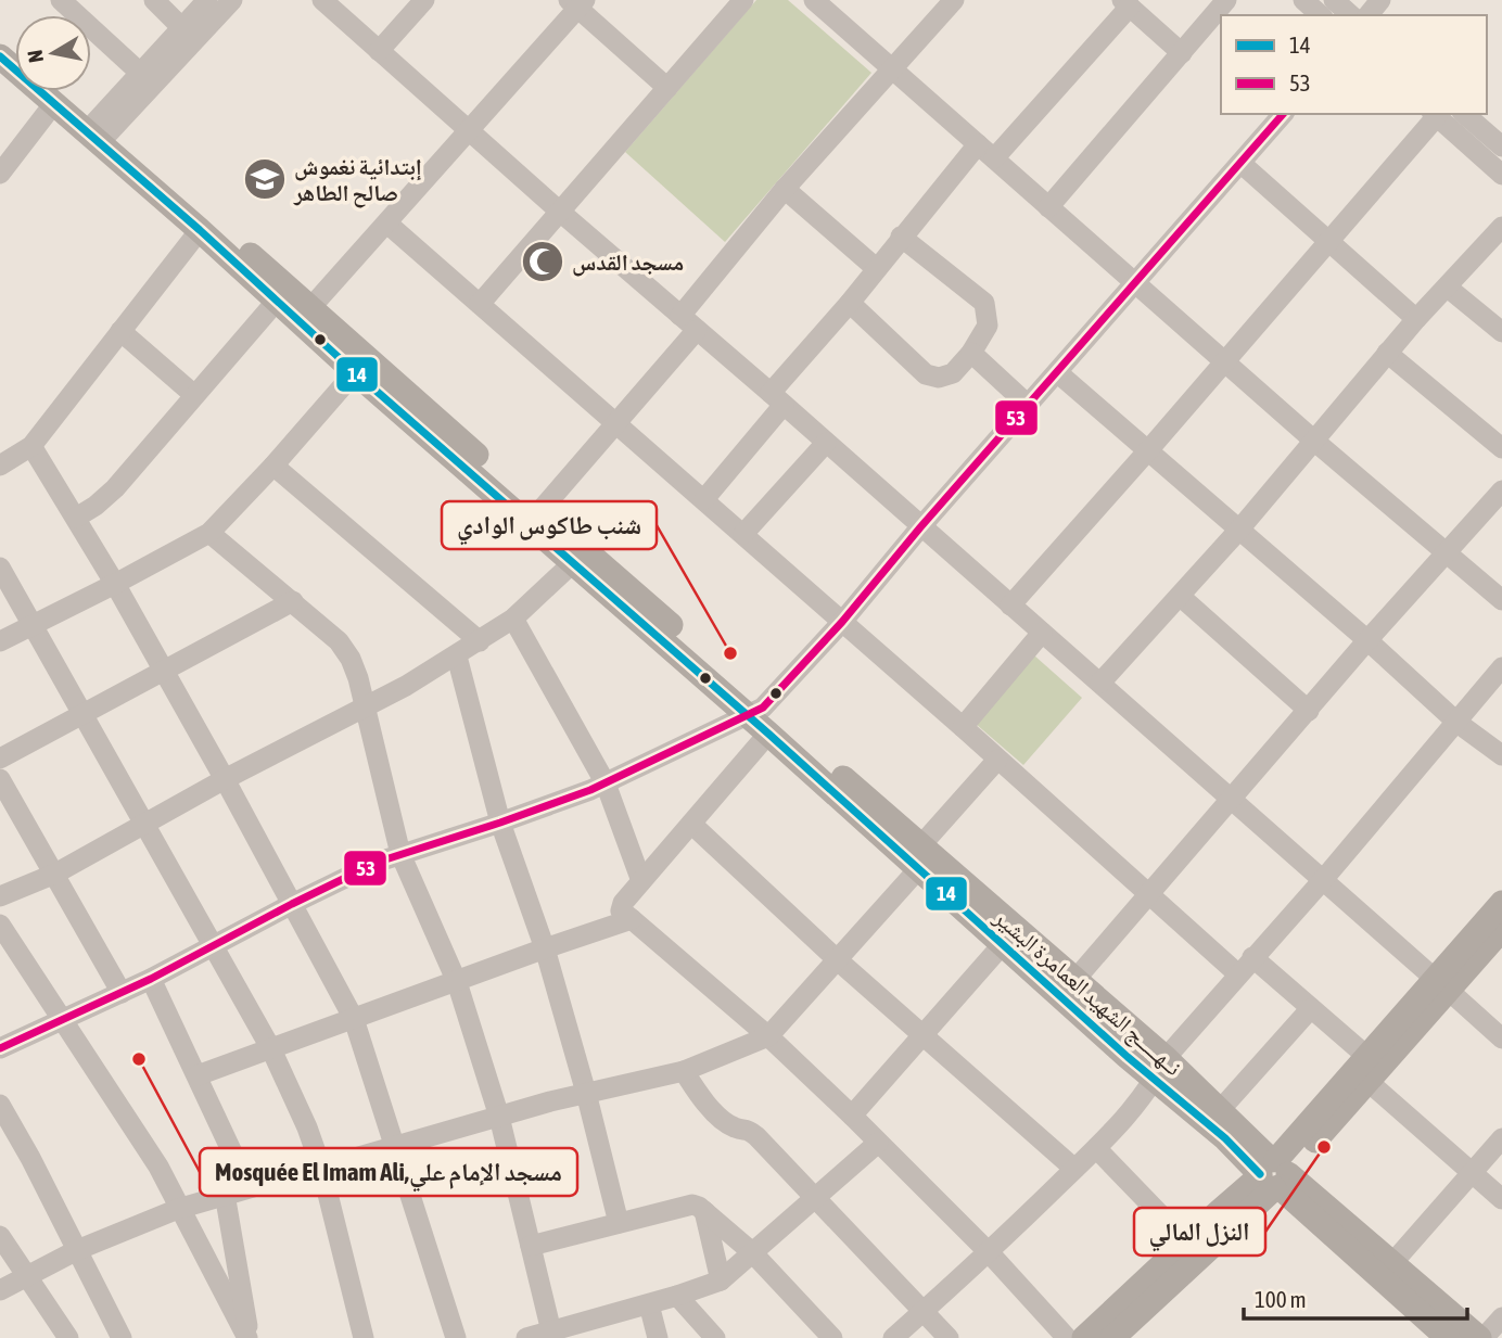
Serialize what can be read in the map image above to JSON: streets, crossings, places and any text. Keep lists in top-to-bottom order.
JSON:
{
  "streets": {
    "main road": ["نــهـــــج الشهيد العمامرة البشير"]
  },
  "places": {
    "school or university": ["إبتدائية نغموش صالح الطاهر"],
    "mosque": ["مسجد القدس"],
    "other": ["شنب طاكوس الوادي", "Mosquée El Imam Ali,مسجد الإمام علي", "النزل المالي"]
  },
  "lines": ["transit line 14", "transit line 53"],
  "legend": ["14", "53"],
  "scale_bar": "100 m",
  "north": "left"
}
